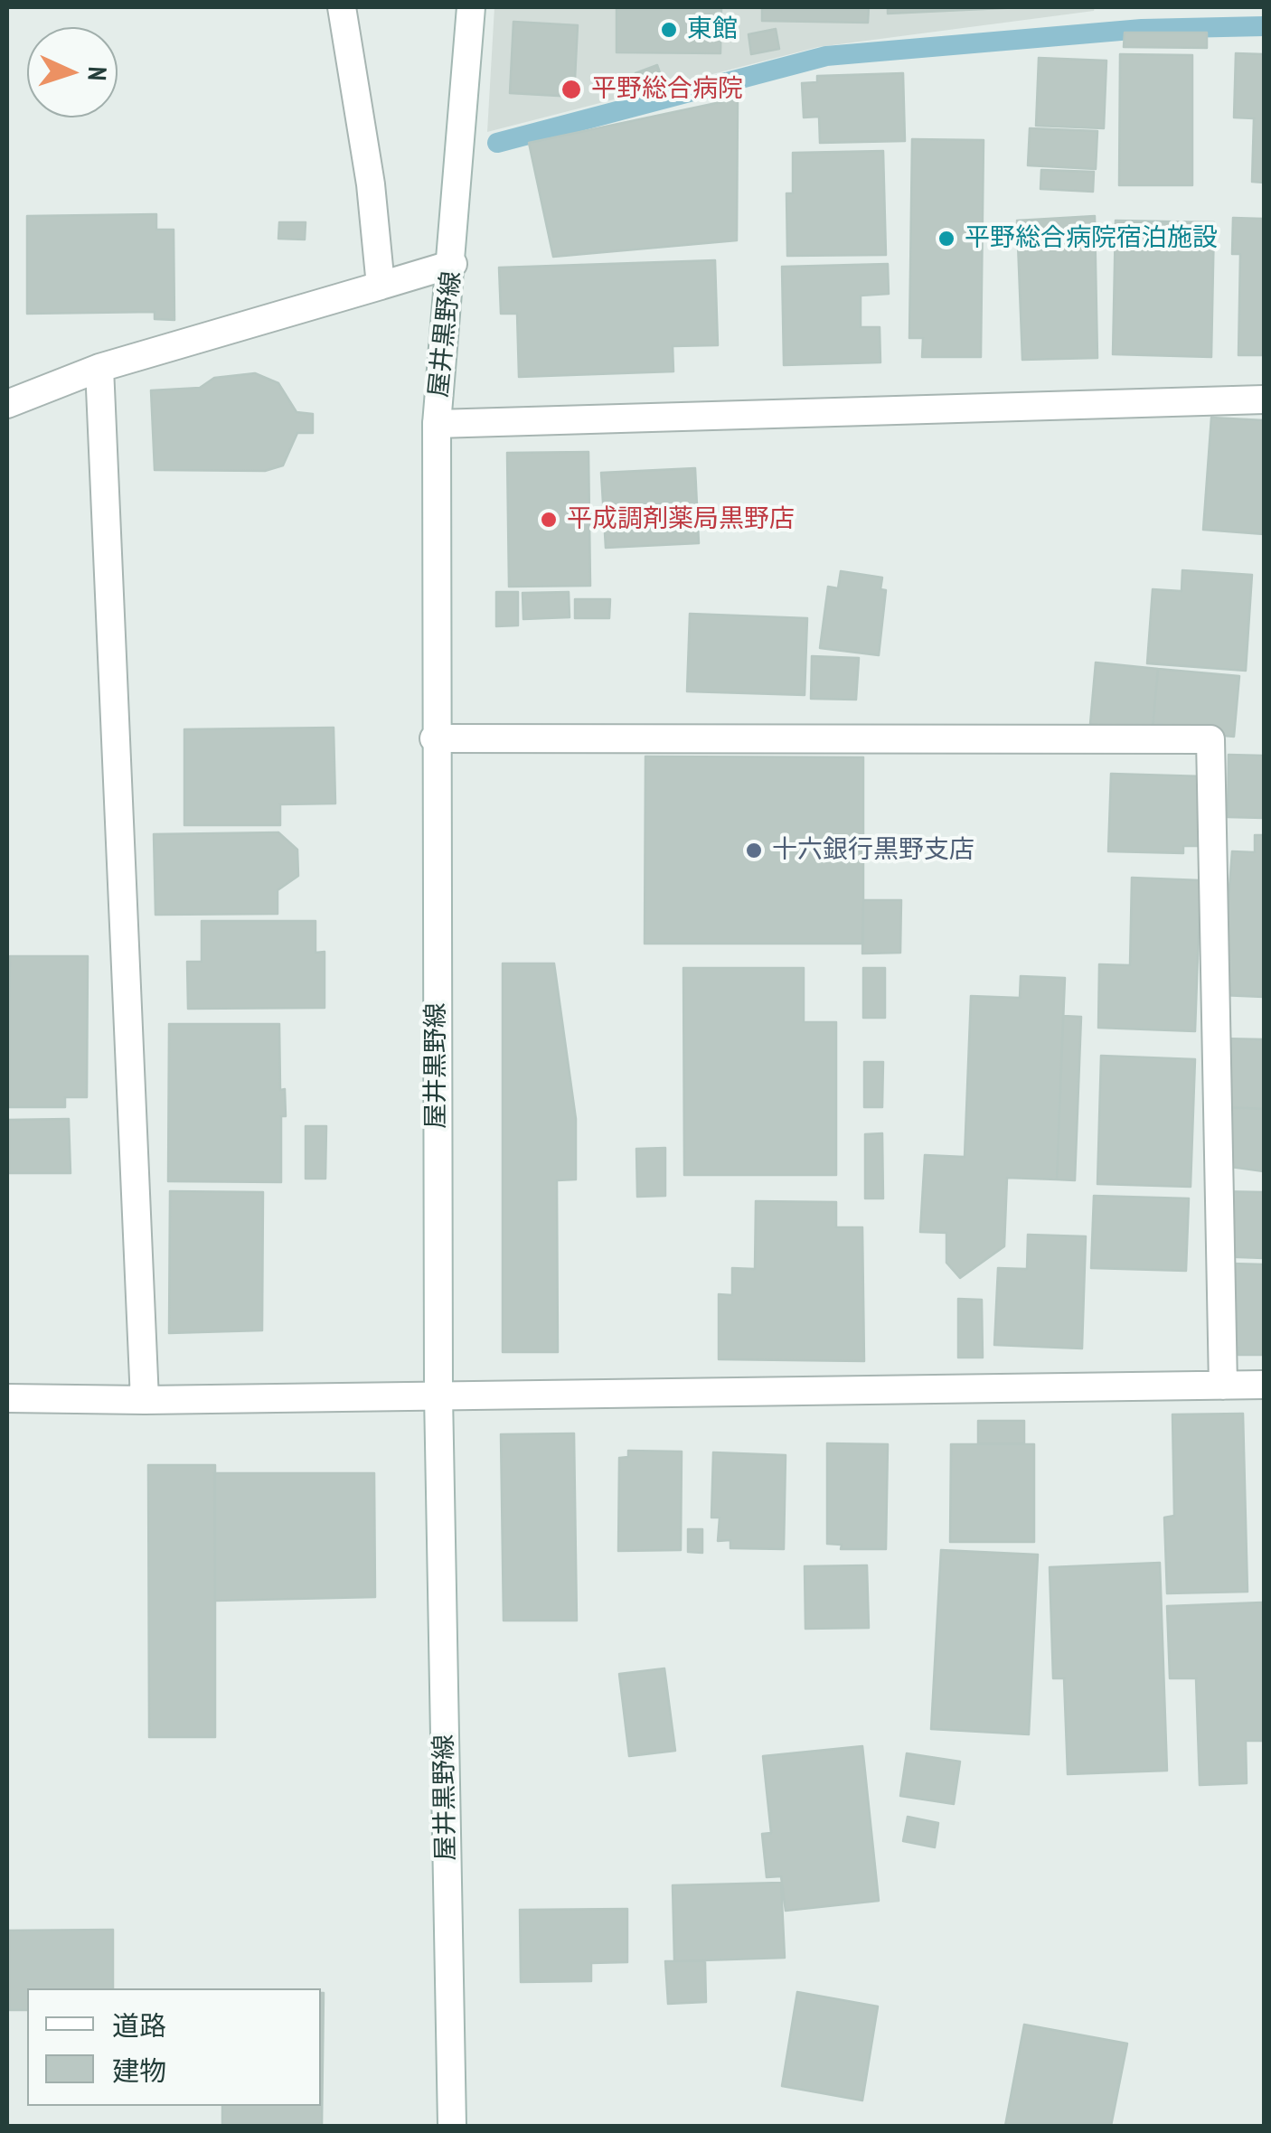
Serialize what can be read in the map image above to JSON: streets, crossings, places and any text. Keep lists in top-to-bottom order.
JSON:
{
  "streets": {
    "street": ["屋井黒野線"]
  },
  "places": [
    "東館",
    "平野総合病院",
    "平野総合病院宿泊施設",
    "平成調剤薬局黒野店",
    "十六銀行黒野支店"
  ],
  "legend": ["道路", "建物"],
  "north": "right"
}
